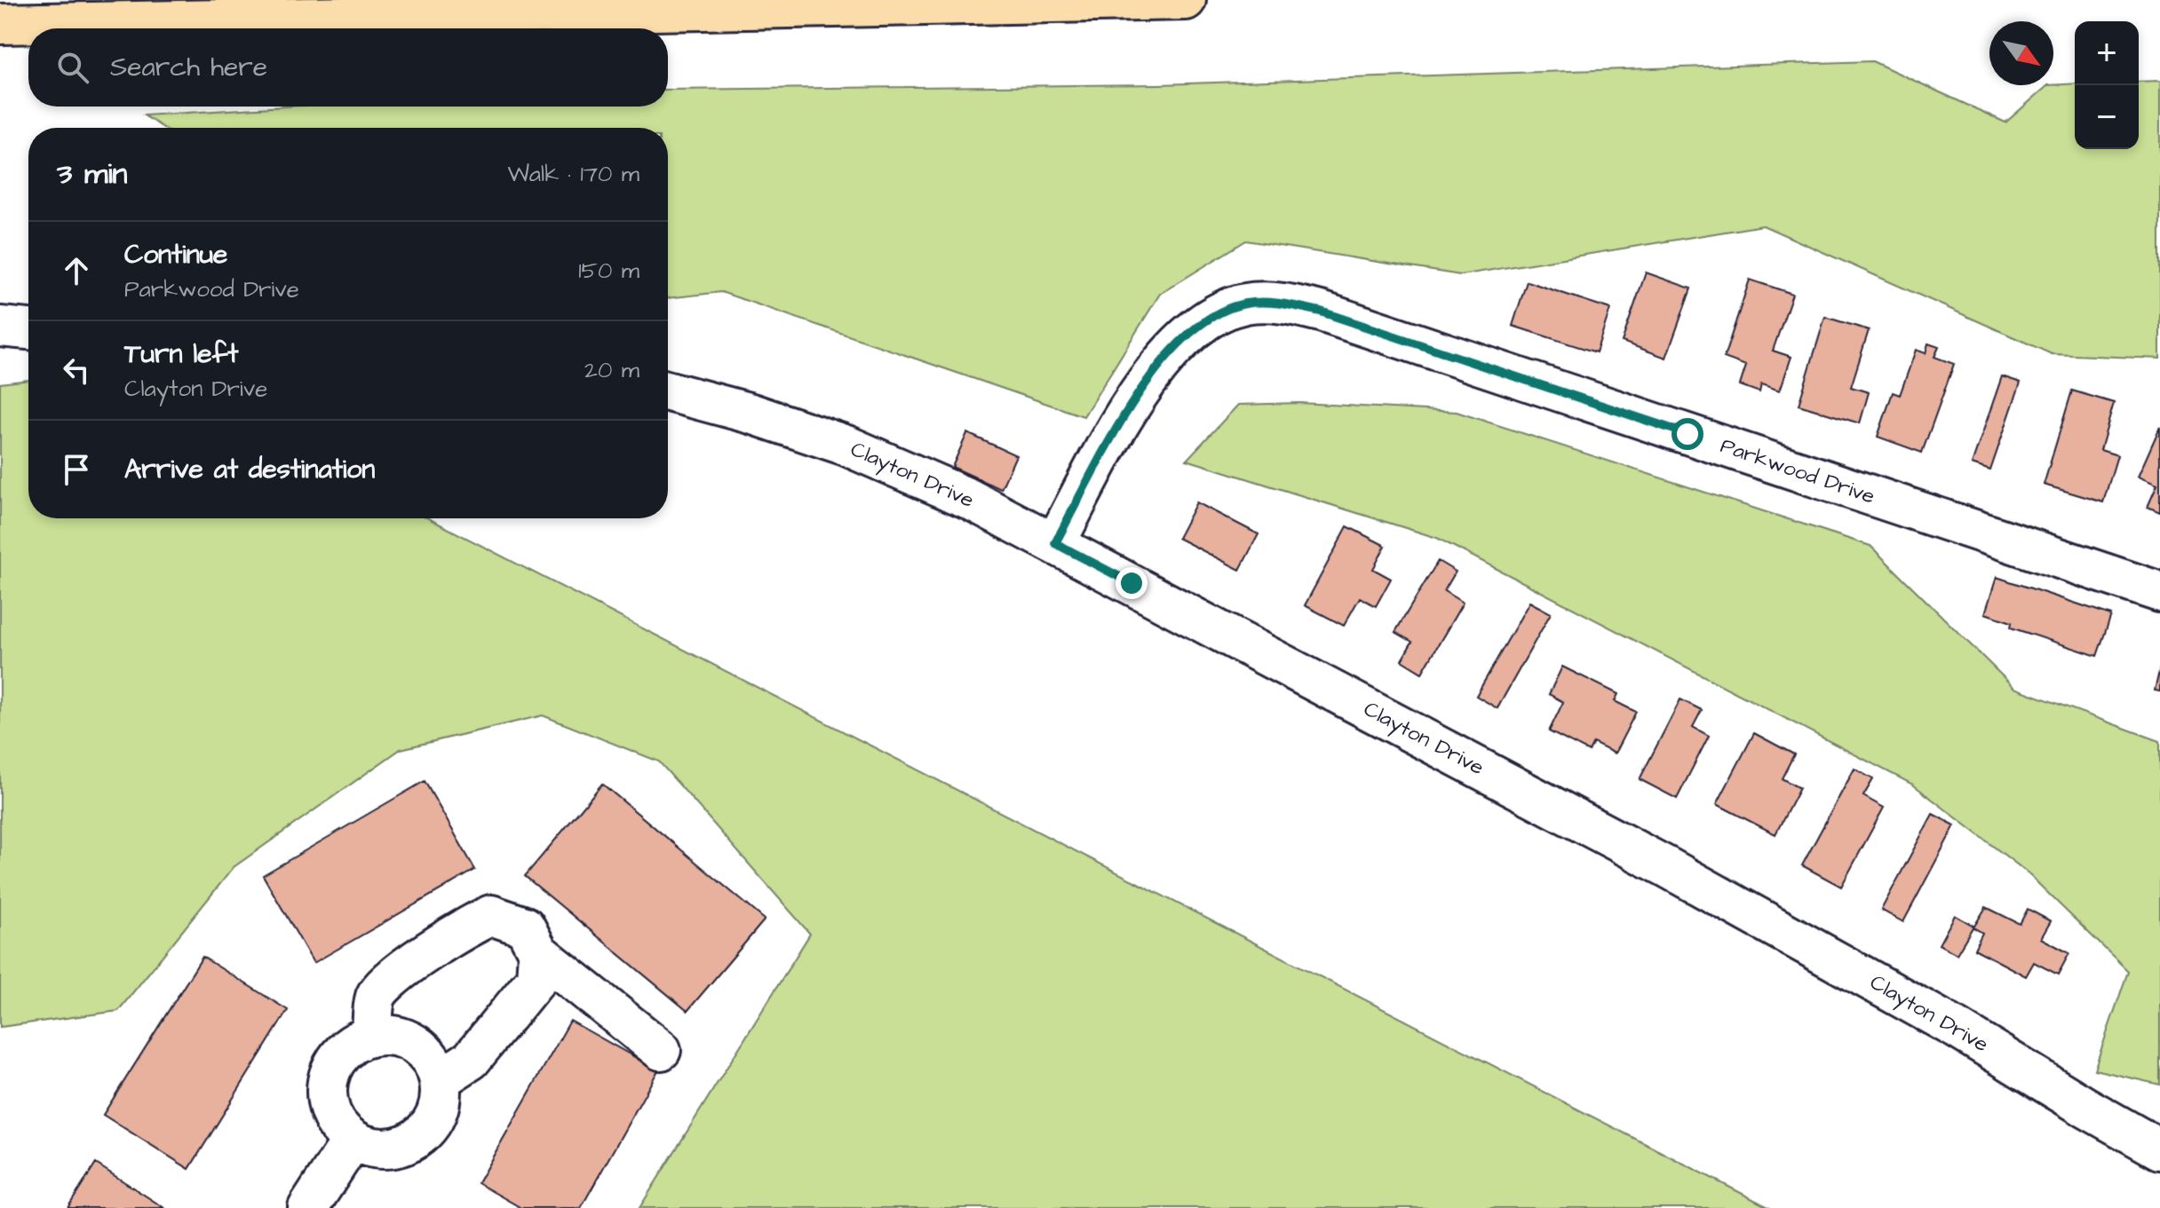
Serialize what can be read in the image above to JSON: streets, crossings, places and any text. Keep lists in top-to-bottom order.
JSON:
{
  "streets": {
    "street": ["Parkwood Drive", "Clayton Drive"]
  },
  "crossings": [
    ["Parkwood Drive", "Clayton Drive"]
  ],
  "north": "bottom right",
  "page": {
    "map_buttons": ["+", "−"],
    "search": "Search here",
    "heading": ["3 min", "Walk · 170 m"],
    "list": [
      ["Continue", "Parkwood Drive", "150 m"],
      ["Turn left", "Clayton Drive", "20 m"],
      "Arrive at destination"
    ]
  }
}
